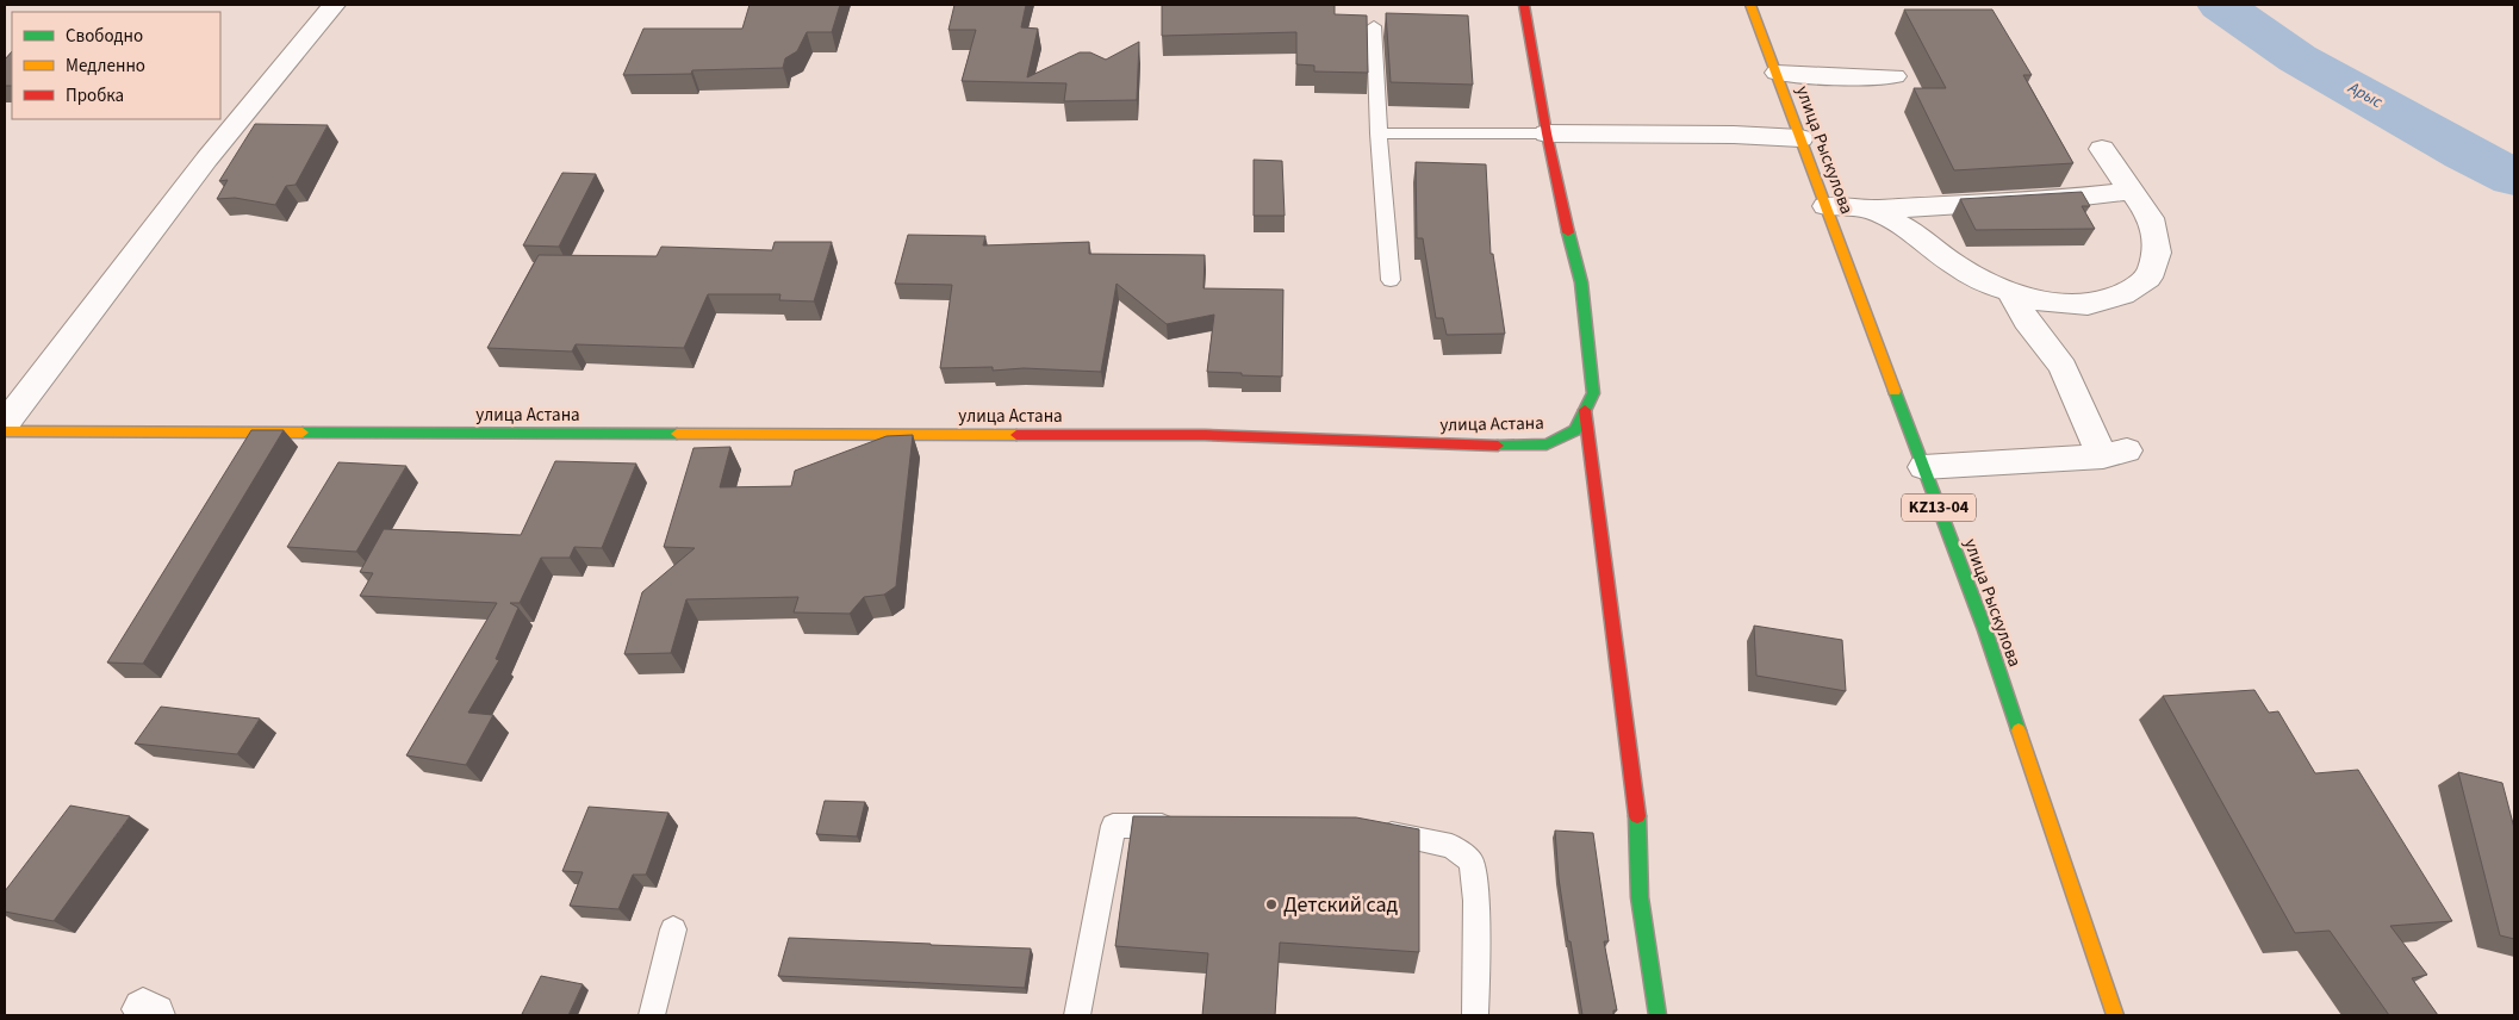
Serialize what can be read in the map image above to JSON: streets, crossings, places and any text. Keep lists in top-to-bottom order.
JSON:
{
  "streets": {
    "street": ["улица Рыскулова", "улица Астана", "KZ13-04"]
  },
  "water": ["Арыс"],
  "places": ["Детский сад"],
  "legend": ["Свободно", "Медленно", "Пробка"]
}
